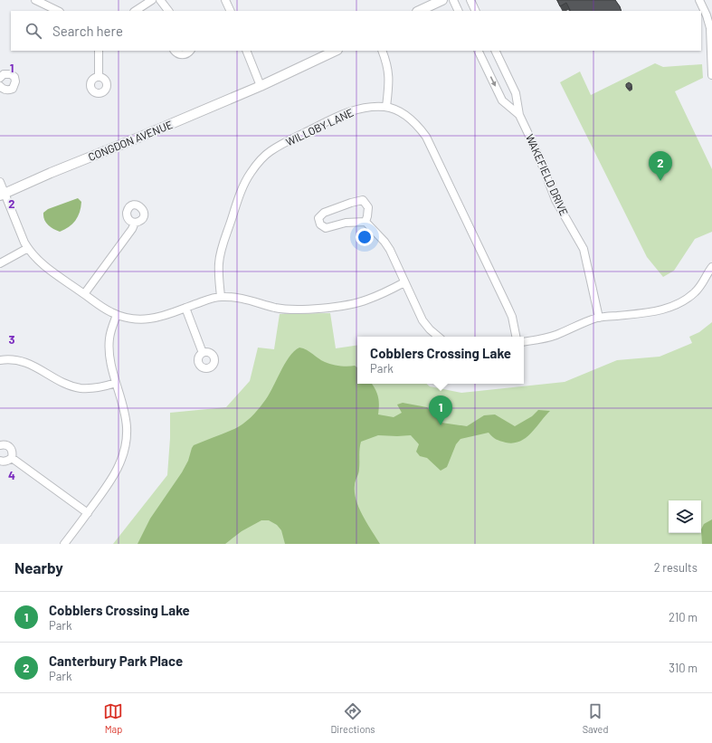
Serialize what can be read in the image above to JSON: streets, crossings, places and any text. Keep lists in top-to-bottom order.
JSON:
{
  "streets": {
    "street": ["WILLOBY LANE", "CONGDON AVENUE", "WAKEFIELD DRIVE"]
  },
  "page": {
    "search": "Search here",
    "pins": ["2", "1"],
    "popup": ["Cobblers Crossing Lake", "Park"],
    "heading": ["Nearby", "2 results"],
    "list": [
      {
        "mark": "1",
        "name": "Cobblers Crossing Lake",
        "note": "Park",
        "value": "210 m"
      },
      {
        "mark": "2",
        "name": "Canterbury Park Place",
        "note": "Park",
        "value": "310 m"
      }
    ],
    "nav": ["Map", "Directions", "Saved"]
  },
  "grid": {
    "rows": [
      "1",
      "2",
      "3",
      "4"
    ]
  }
}
